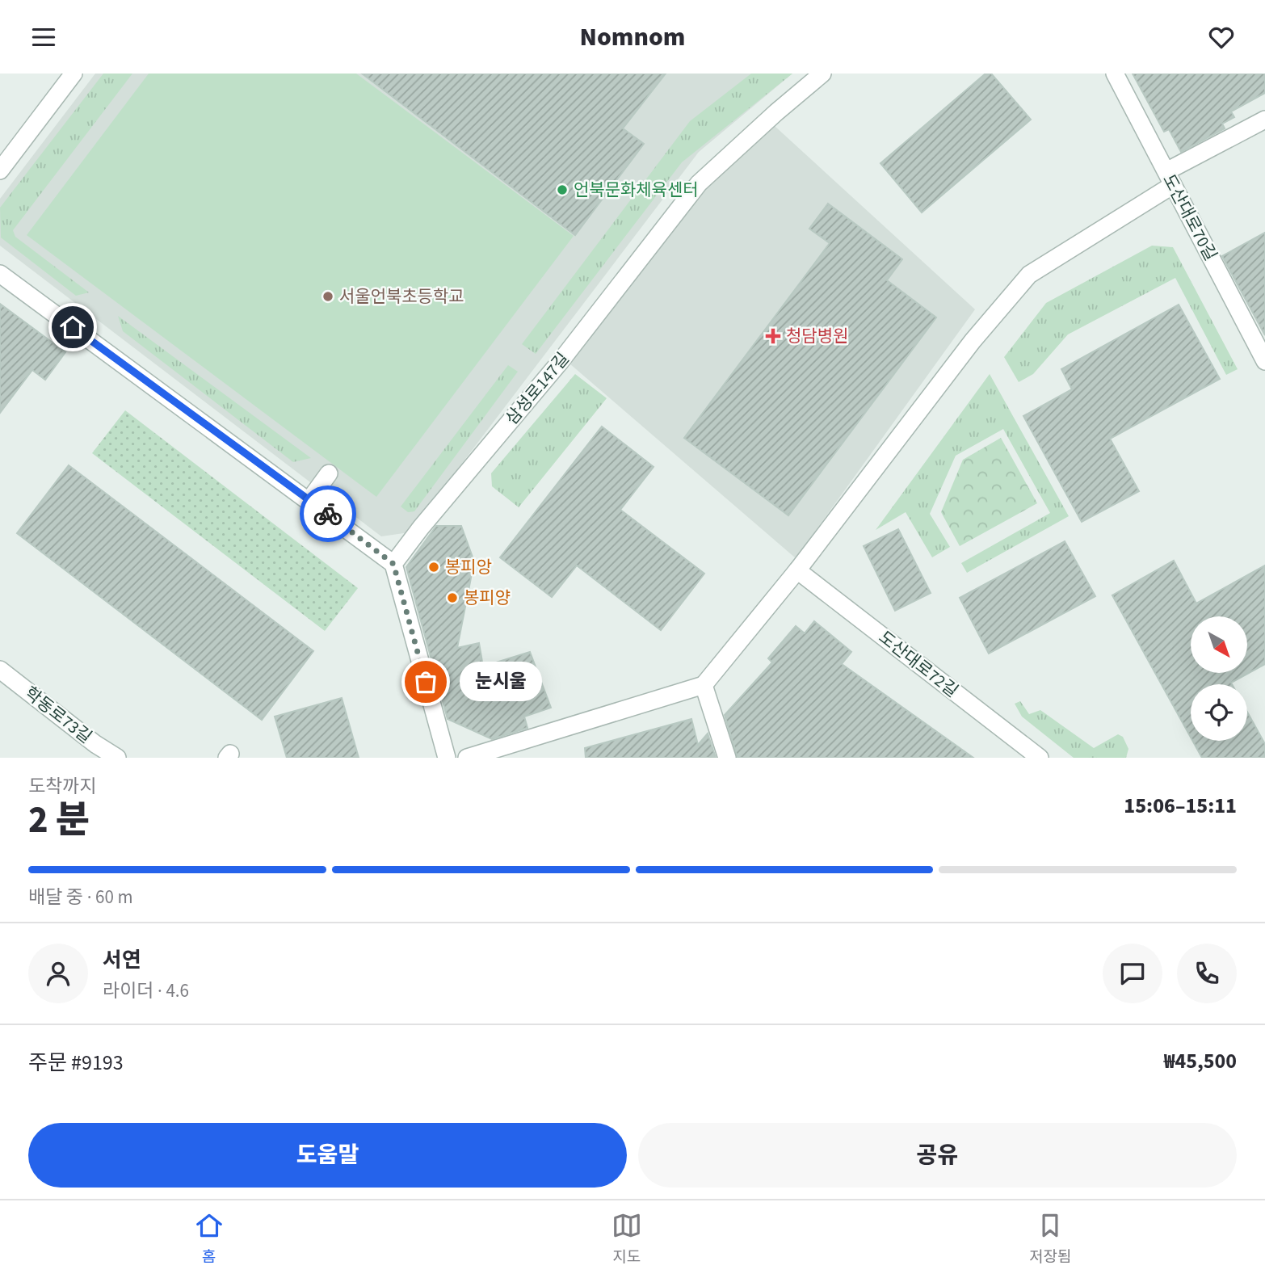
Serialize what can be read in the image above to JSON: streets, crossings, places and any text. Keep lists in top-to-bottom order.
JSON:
{
  "streets": {
    "street": [
      "도산대로70길",
      "삼성로147길",
      "도산대로72길",
      "학동로73길"
    ]
  },
  "places": {
    "other": [
      "언북문화체육센터",
      "서울언북초등학교",
      "봉피앙",
      "봉피양",
      "눈시울"
    ],
    "health": ["청담병원"]
  },
  "north": "bottom right",
  "page": {
    "header": "Nomnom",
    "bubble": "눈시울",
    "heading": ["2 분", "도착까지", "15:06–15:11"],
    "panel": [
      "서연",
      "라이더 · 4.6",
      "주문 #9193",
      "₩45,500"
    ],
    "bar": "배달 중 · 60 m",
    "buttons": ["도움말", "공유"],
    "tabs": ["홈", "지도", "저장됨"]
  }
}
